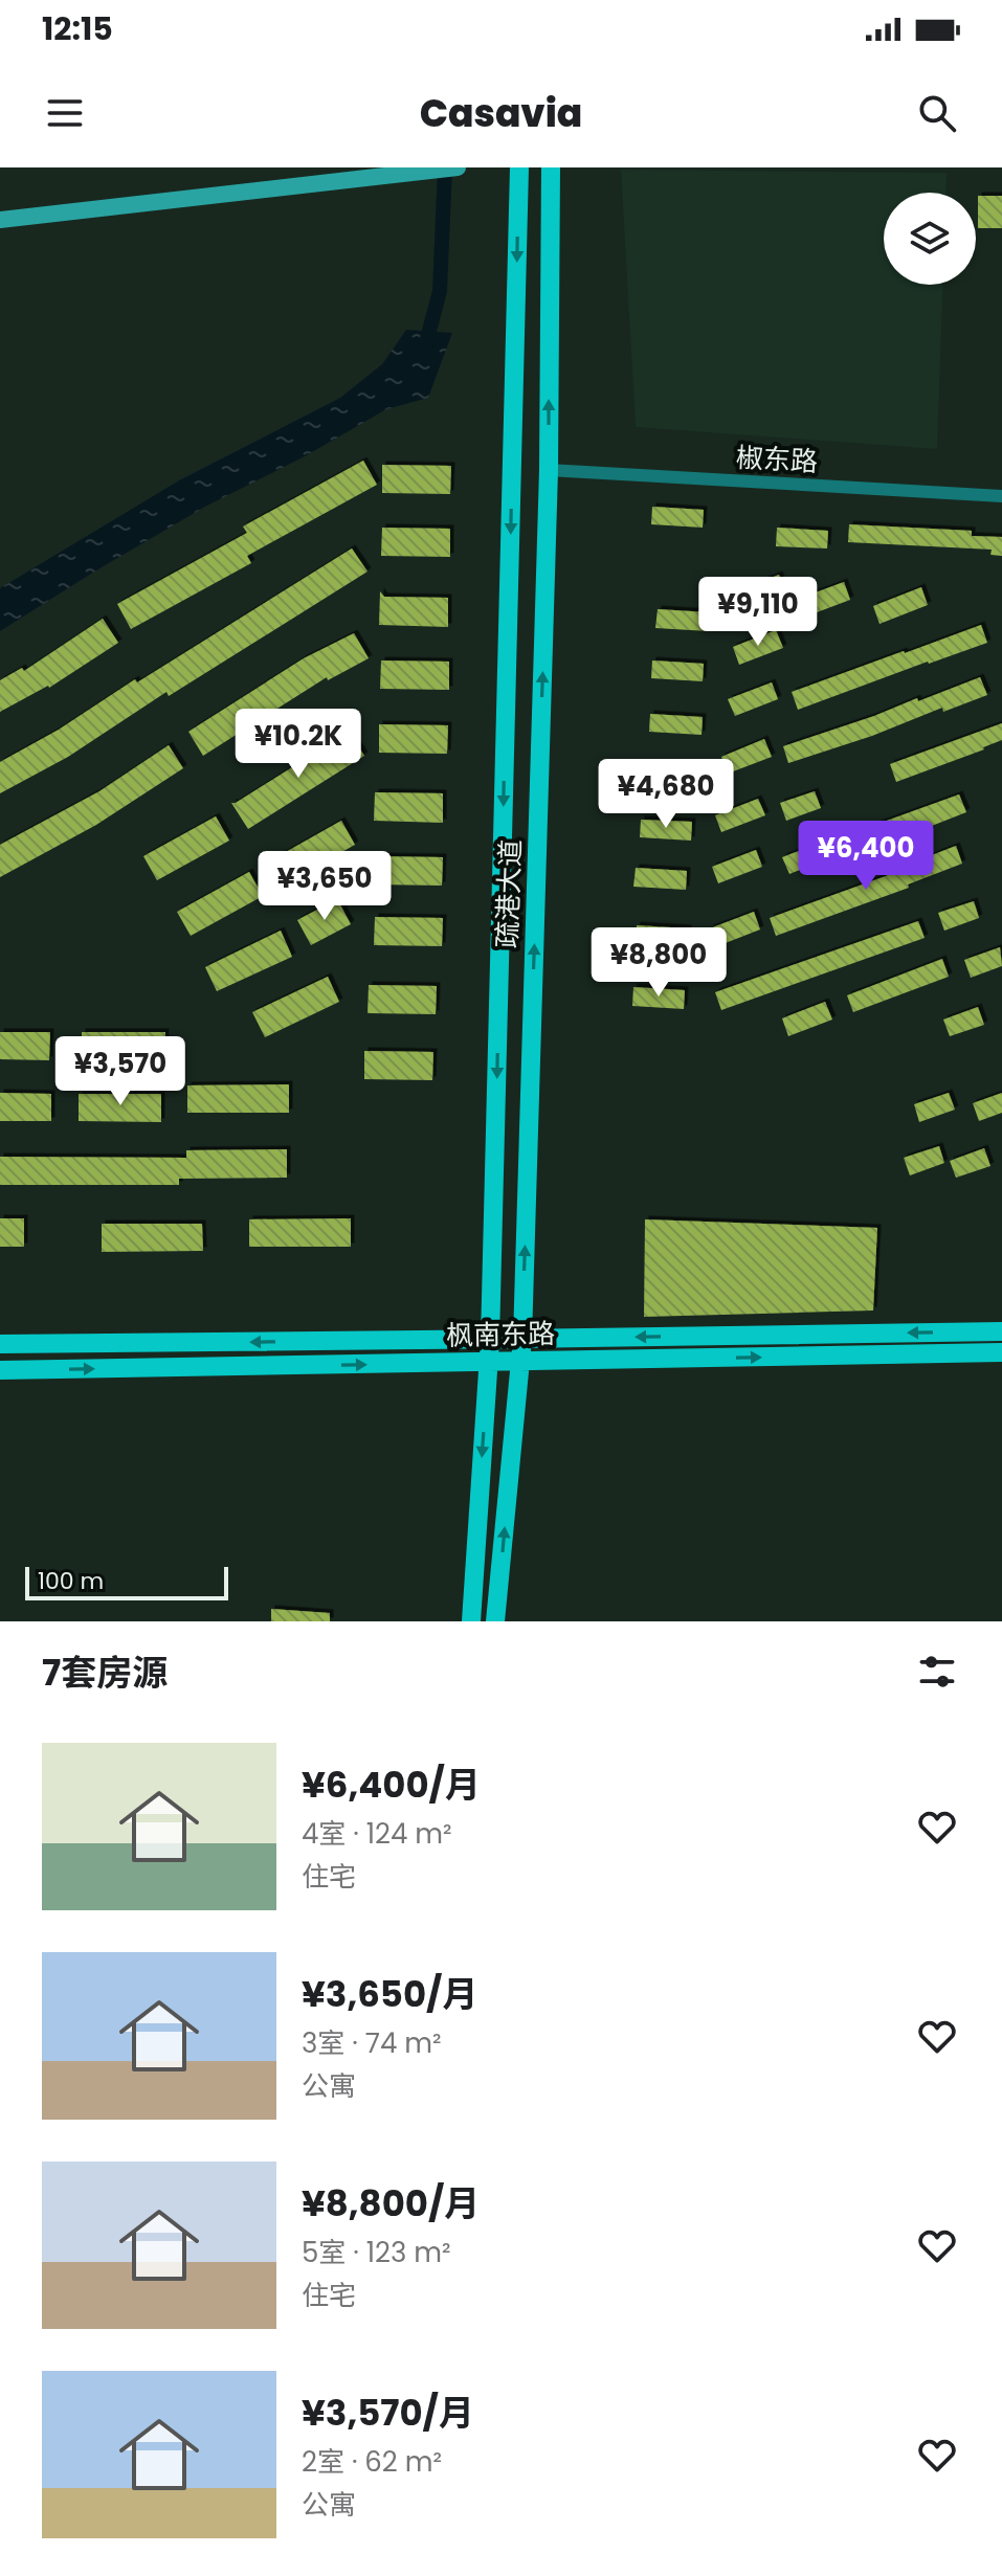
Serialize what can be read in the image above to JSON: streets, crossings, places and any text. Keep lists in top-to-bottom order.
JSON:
{
  "streets": {
    "main road": ["疏港大道", "枫南东路"],
    "street": ["椒东路"]
  },
  "crossings": [
    ["椒东路", "疏港大道"],
    ["疏港大道", "枫南东路"]
  ],
  "scale_bar": "100 m",
  "page": {
    "status": "12:15",
    "header": "Casavia",
    "price": [
      "¥9,110",
      "¥10.2K",
      "¥4,680",
      "¥6,400",
      "¥3,650",
      "¥8,800",
      "¥3,570"
    ],
    "scale": "100 m",
    "heading": "7套房源",
    "list": [
      {
        "name": "¥6,400/月",
        "note": "4室 · 124 m² · 住宅"
      },
      {
        "name": "¥3,650/月",
        "note": "3室 · 74 m² · 公寓"
      },
      {
        "name": "¥8,800/月",
        "note": "5室 · 123 m² · 住宅"
      },
      {
        "name": "¥3,570/月",
        "note": "2室 · 62 m² · 公寓"
      }
    ]
  }
}
